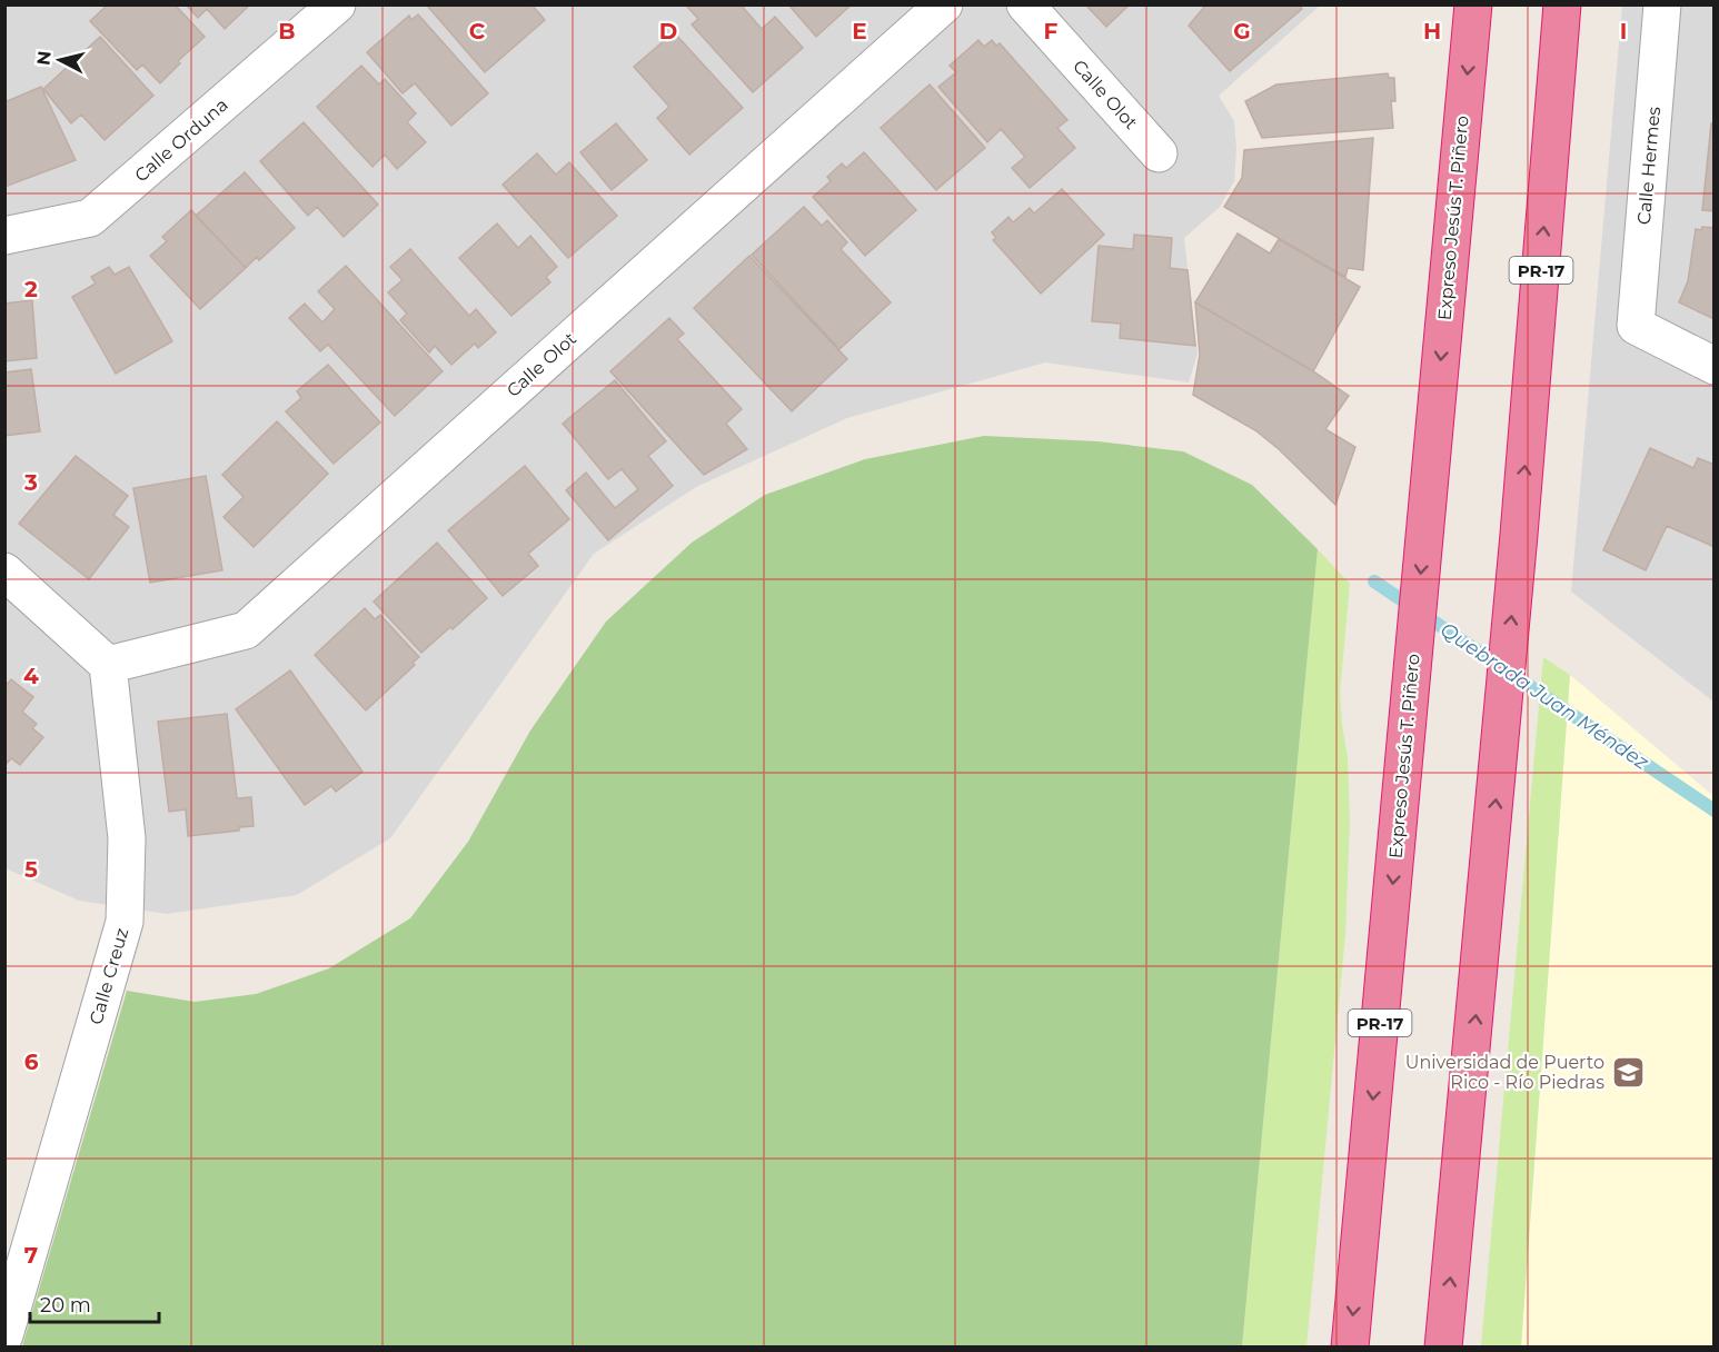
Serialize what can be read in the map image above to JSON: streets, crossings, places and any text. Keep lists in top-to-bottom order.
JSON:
{
  "streets": {
    "highway": ["Expreso Jesús T. Piñero", "PR-17"],
    "street": [
      "Calle Olot",
      "Calle Orduna",
      "Calle Hermes",
      "Calle Creuz"
    ]
  },
  "crossings": [
    ["Calle Olot", "Calle Creuz"]
  ],
  "water": ["Quebrada Juan Méndez"],
  "places": {
    "school or university": ["Universidad de Puerto Rico - Río Piedras"]
  },
  "scale_bar": "20 m",
  "north": "left",
  "grid": {
    "columns": [
      "B",
      "C",
      "D",
      "E",
      "F",
      "G",
      "H",
      "I"
    ],
    "rows": [
      "2",
      "3",
      "4",
      "5",
      "6",
      "7"
    ]
  }
}
